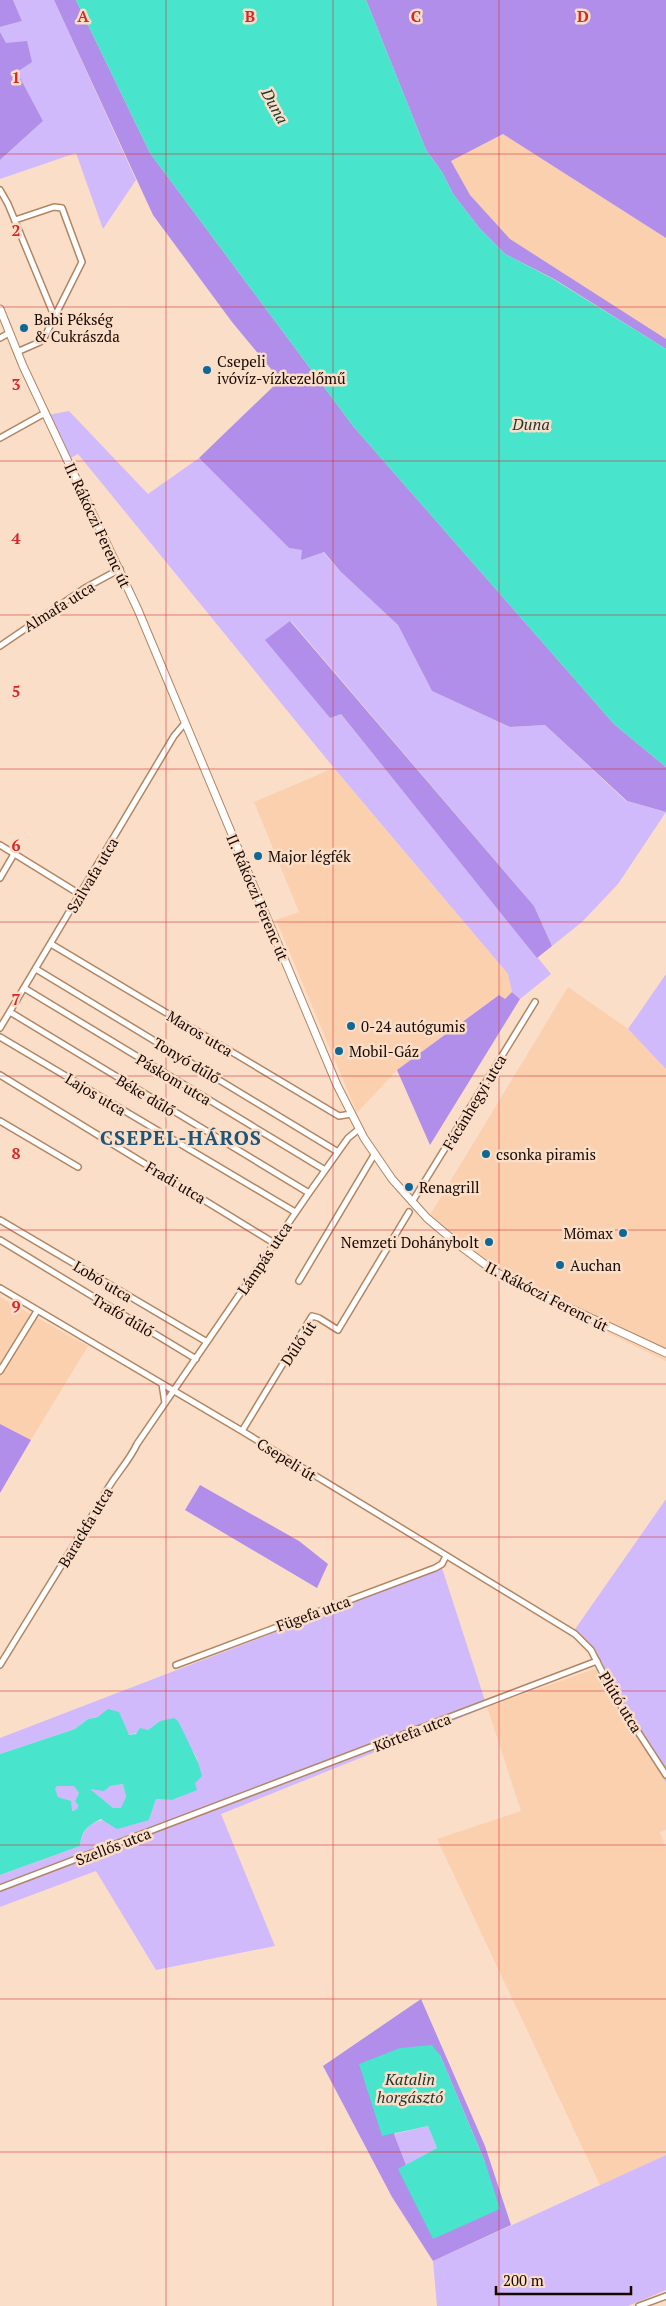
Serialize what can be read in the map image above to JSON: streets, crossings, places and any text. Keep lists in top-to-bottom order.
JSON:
{
  "streets": {
    "main road": ["II. Rákóczi Ferenc út"],
    "street": [
      "Almafa utca",
      "Szilvafa utca",
      "Maros utca",
      "Tonyó dűlő",
      "Páskom utca",
      "Lajos utca",
      "Béke dűlő",
      "Fácánhegyi utca",
      "Fradi utca",
      "Lámpás utca",
      "Lobó utca",
      "Trafó dűlő",
      "Dűlő út",
      "Csepeli út",
      "Barackfa utca",
      "Fügefa utca",
      "Plútó utca",
      "Körtefa utca",
      "Szellős utca"
    ]
  },
  "crossings": [
    ["II. Rákóczi Ferenc út", "Almafa utca"],
    ["II. Rákóczi Ferenc út", "Szilvafa utca"],
    ["II. Rákóczi Ferenc út", "Maros utca"],
    ["II. Rákóczi Ferenc út", "Fácánhegyi utca"],
    ["II. Rákóczi Ferenc út", "Lámpás utca"],
    ["Szilvafa utca", "Maros utca"],
    ["Szilvafa utca", "Tonyó dűlő"],
    ["Szilvafa utca", "Páskom utca"],
    ["Szilvafa utca", "Béke dűlő"],
    ["Tonyó dűlő", "Lámpás utca"],
    ["Páskom utca", "Lámpás utca"],
    ["Lajos utca", "Lámpás utca"],
    ["Béke dűlő", "Lámpás utca"],
    ["Fradi utca", "Lámpás utca"],
    ["Lámpás utca", "Lobó utca"],
    ["Lámpás utca", "Trafó dűlő"],
    ["Lámpás utca", "Csepeli út"],
    ["Lámpás utca", "Barackfa utca"],
    ["Dűlő út", "Csepeli út"],
    ["Csepeli út", "Barackfa utca"],
    ["Csepeli út", "Fügefa utca"],
    ["Csepeli út", "Plútó utca"],
    ["Plútó utca", "Körtefa utca"],
    ["Körtefa utca", "Szellős utca"]
  ],
  "districts": ["CSEPEL-HÁROS"],
  "water": ["Duna", "Katalin horgásztó"],
  "places": [
    "Babi Pékség & Cukrászda",
    "Csepeli ivóvíz-vízkezelőmű",
    "Major légfék",
    "0-24 autógumis",
    "Mobil-Gáz",
    "csonka piramis",
    "Renagrill",
    "Mömax",
    "Nemzeti Dohánybolt",
    "Auchan"
  ],
  "scale_bar": "200 m",
  "grid": {
    "columns": [
      "A",
      "B",
      "C",
      "D"
    ],
    "rows": [
      "1",
      "2",
      "3",
      "4",
      "5",
      "6",
      "7",
      "8",
      "9"
    ]
  }
}
